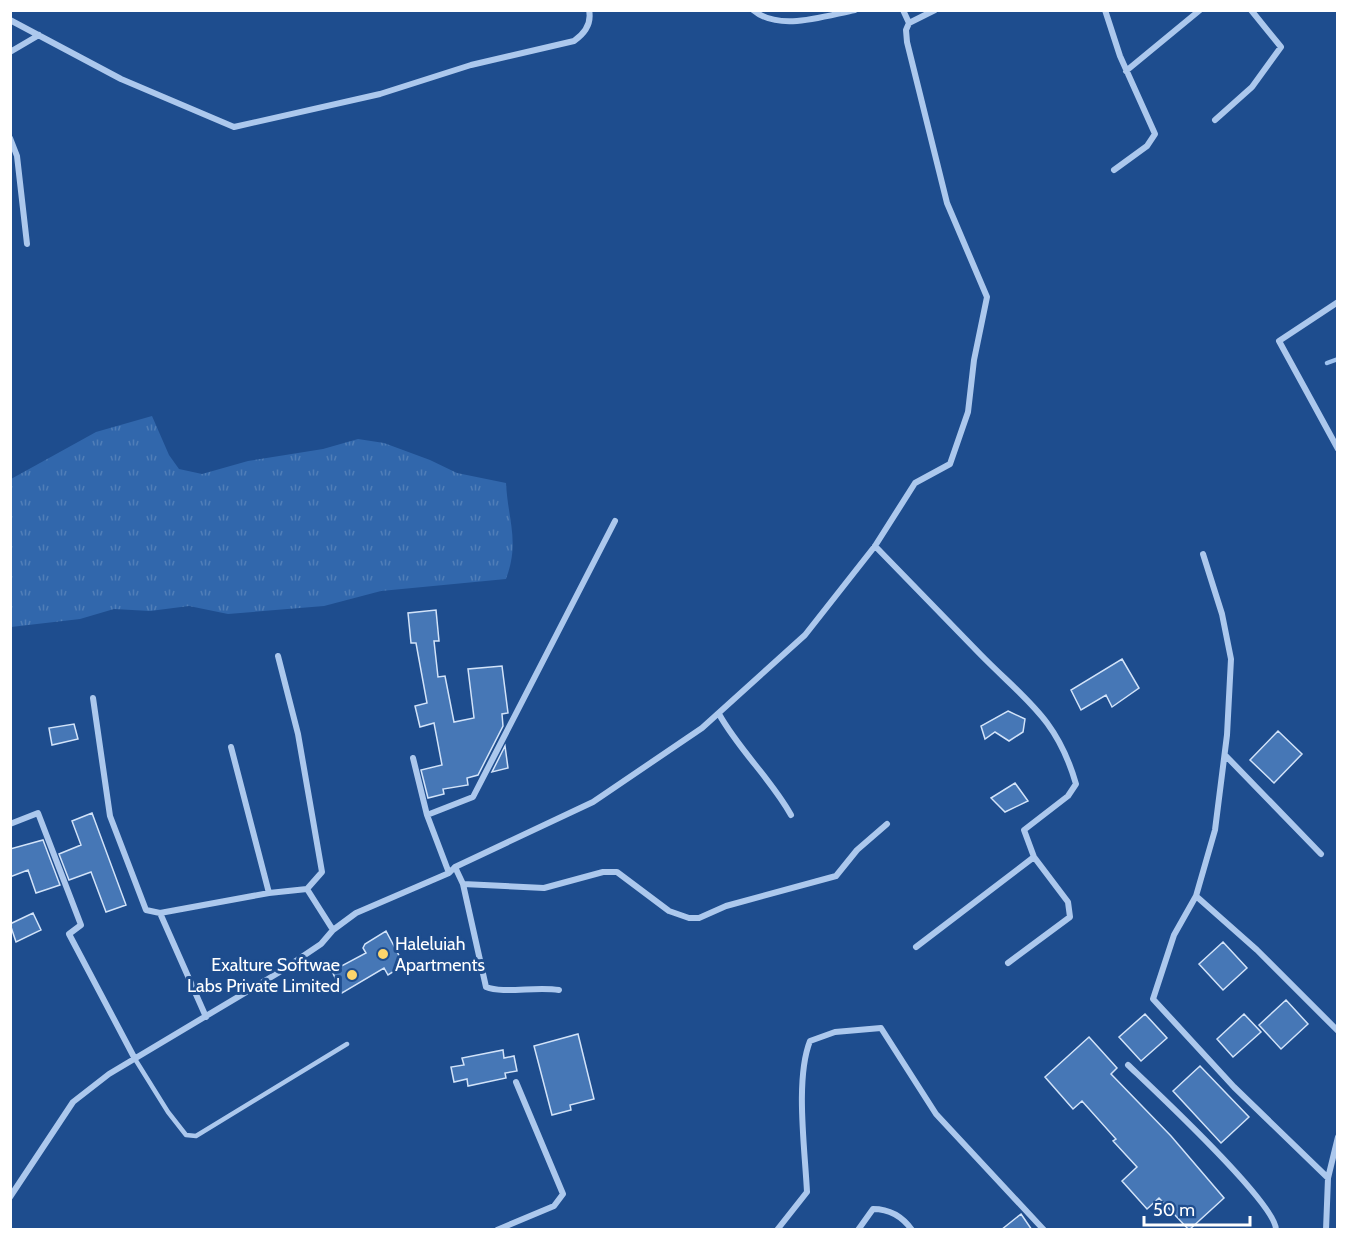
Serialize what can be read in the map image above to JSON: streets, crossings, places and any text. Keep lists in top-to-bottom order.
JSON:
{
  "places": ["Haleluiah Apartments", "Exalture Softwae Labs Private Limited"],
  "scale_bar": "50 m"
}
